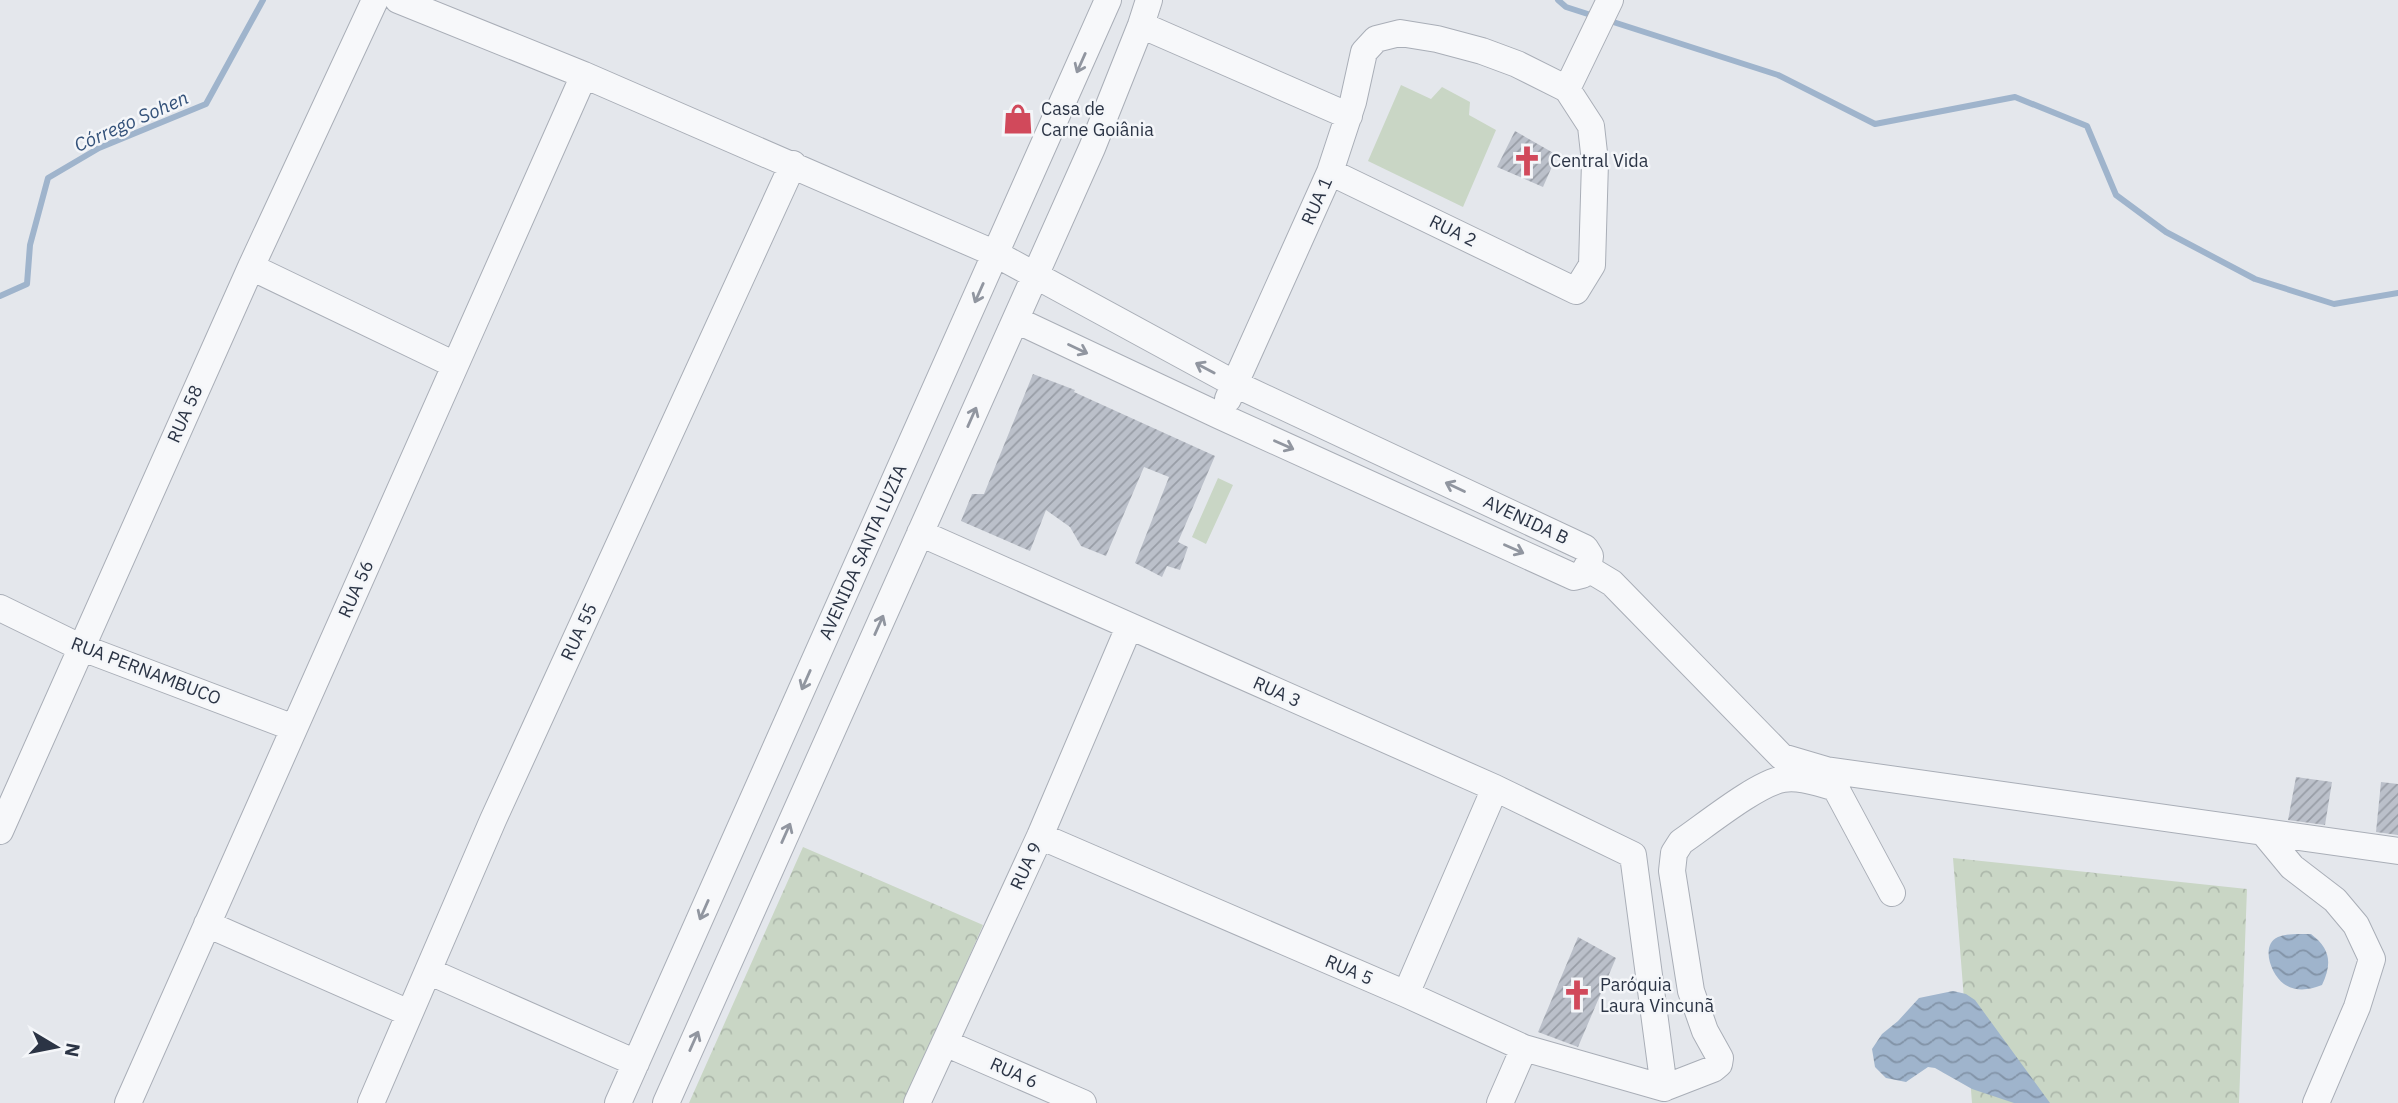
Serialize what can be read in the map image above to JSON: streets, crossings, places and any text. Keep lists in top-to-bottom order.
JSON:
{
  "streets": {
    "street": [
      "RUA 1",
      "RUA 2",
      "RUA 58",
      "AVENIDA B",
      "AVENIDA SANTA LUZIA",
      "RUA 56",
      "RUA 55",
      "RUA PERNAMBUCO",
      "RUA 3",
      "RUA 9",
      "RUA 5",
      "RUA 6"
    ]
  },
  "crossings": [
    ["RUA 1", "RUA 2"],
    ["RUA 1", "AVENIDA B"],
    ["RUA 58", "RUA PERNAMBUCO"],
    ["AVENIDA B", "AVENIDA SANTA LUZIA"],
    ["AVENIDA B", "RUA 56"],
    ["AVENIDA B", "RUA 55"],
    ["RUA 56", "RUA PERNAMBUCO"],
    ["RUA 3", "RUA 9"],
    ["RUA 3", "RUA 5"],
    ["RUA 9", "RUA 5"],
    ["RUA 9", "RUA 6"]
  ],
  "water": ["Córrego Sohen"],
  "places": {
    "shop": ["Casa de Carne Goiânia"],
    "church": ["Central Vida", "Paróquia Laura Vincunã"]
  },
  "north": "right"
}
